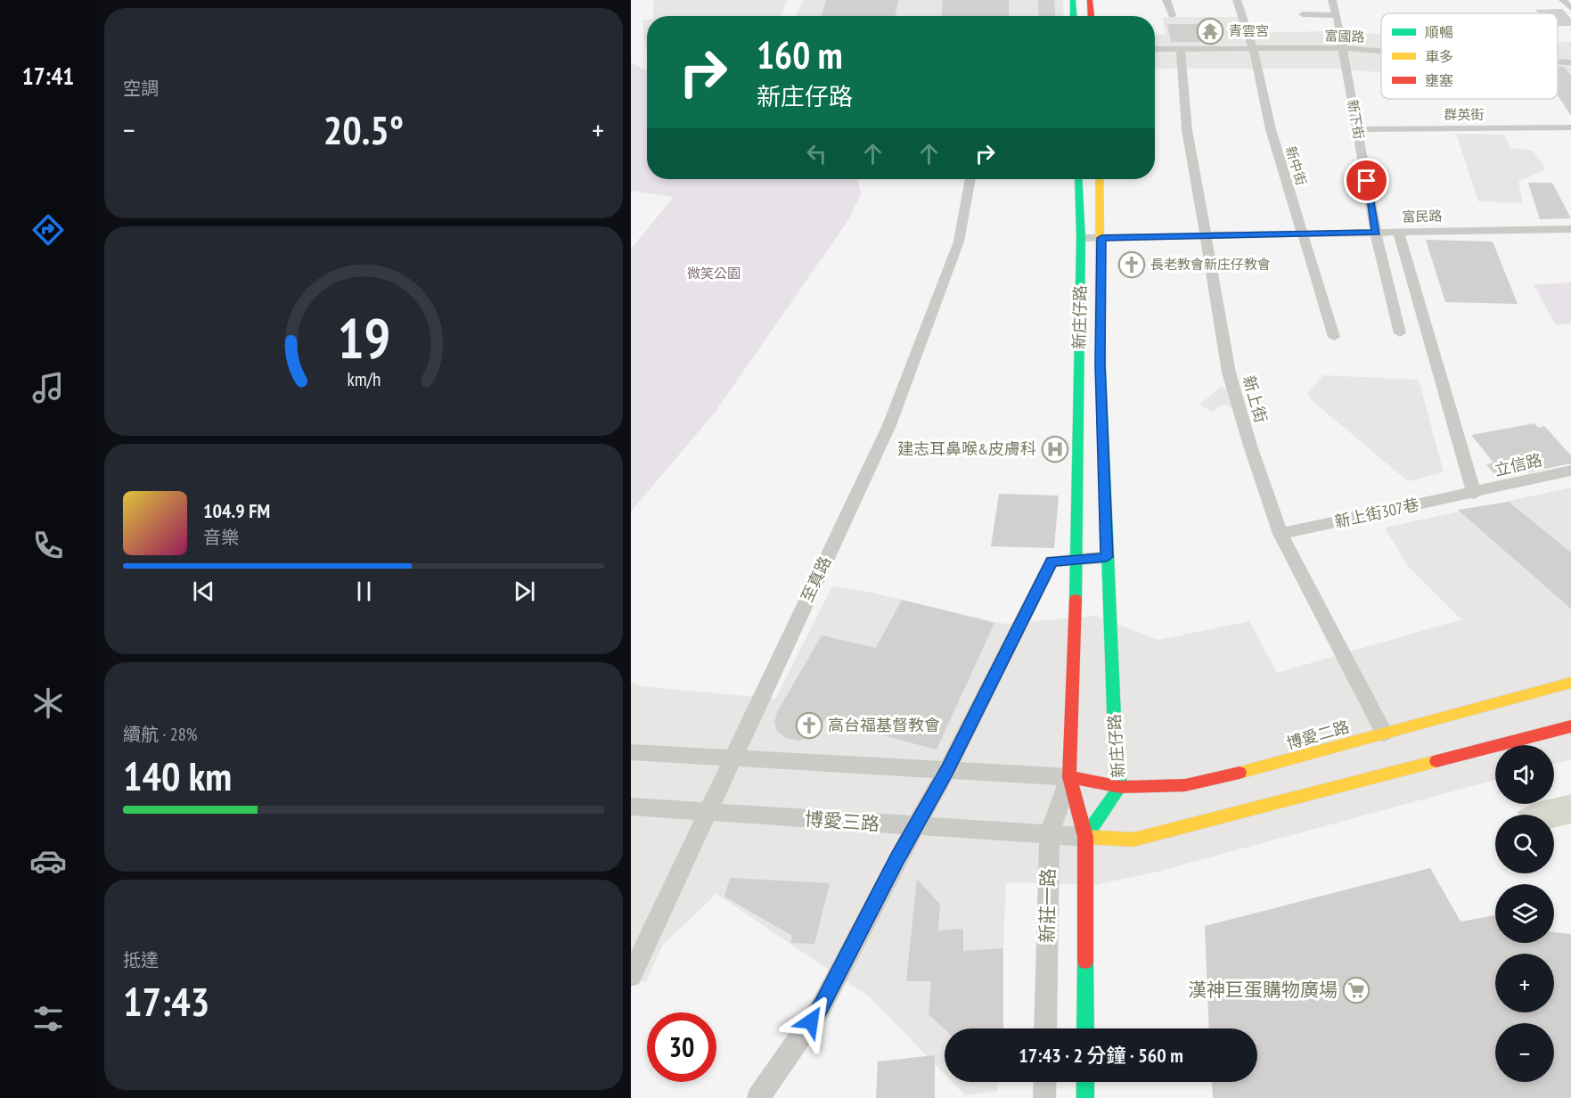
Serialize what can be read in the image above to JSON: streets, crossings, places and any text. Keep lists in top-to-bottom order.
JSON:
{
  "streets": {
    "street": [
      "富國路",
      "群英街",
      "新下街",
      "新中街",
      "富民路",
      "新庄仔路",
      "新上街",
      "立信路",
      "新上街307巷",
      "至真路",
      "博愛二路",
      "博愛三路",
      "新莊一路"
    ]
  },
  "crossings": [
    ["富國路", "新下街"],
    ["富國路", "新中街"],
    ["富國路", "新上街"],
    ["群英街", "新下街"],
    ["新下街", "富民路"],
    ["新中街", "富民路"],
    ["富民路", "新庄仔路"],
    ["富民路", "新上街"],
    ["新庄仔路", "博愛二路"],
    ["新庄仔路", "博愛三路"],
    ["新庄仔路", "新莊一路"],
    ["新上街", "新上街307巷"],
    ["新上街", "博愛二路"],
    ["立信路", "新上街307巷"],
    ["至真路", "博愛三路"],
    ["博愛二路", "新莊一路"],
    ["博愛三路", "新莊一路"]
  ],
  "parks": ["微笑公園"],
  "places": {
    "temple": ["青雲宮"],
    "church": ["長老教會新庄仔教會", "高台福基督教會"],
    "hospital": ["建志耳鼻喉&皮膚科"],
    "supermarket": ["漢神巨蛋購物廣場"]
  },
  "legend": ["順暢", "車多", "壅塞"],
  "page": {
    "tabs": "17:41",
    "tile": [
      "空調",
      ["續航 · 28%", "140 km"],
      ["抵達", "17:43"]
    ],
    "turn": ["160 m", "新庄仔路"],
    "heat": ["−", "20.5°", "+"],
    "song": ["104.9 FM", "音樂"],
    "map_buttons": ["+", "−"],
    "limit": "30",
    "trip": "17:43 · 2 分鐘 · 560 m",
    "gauge": ["19", "km/h"]
  }
}
